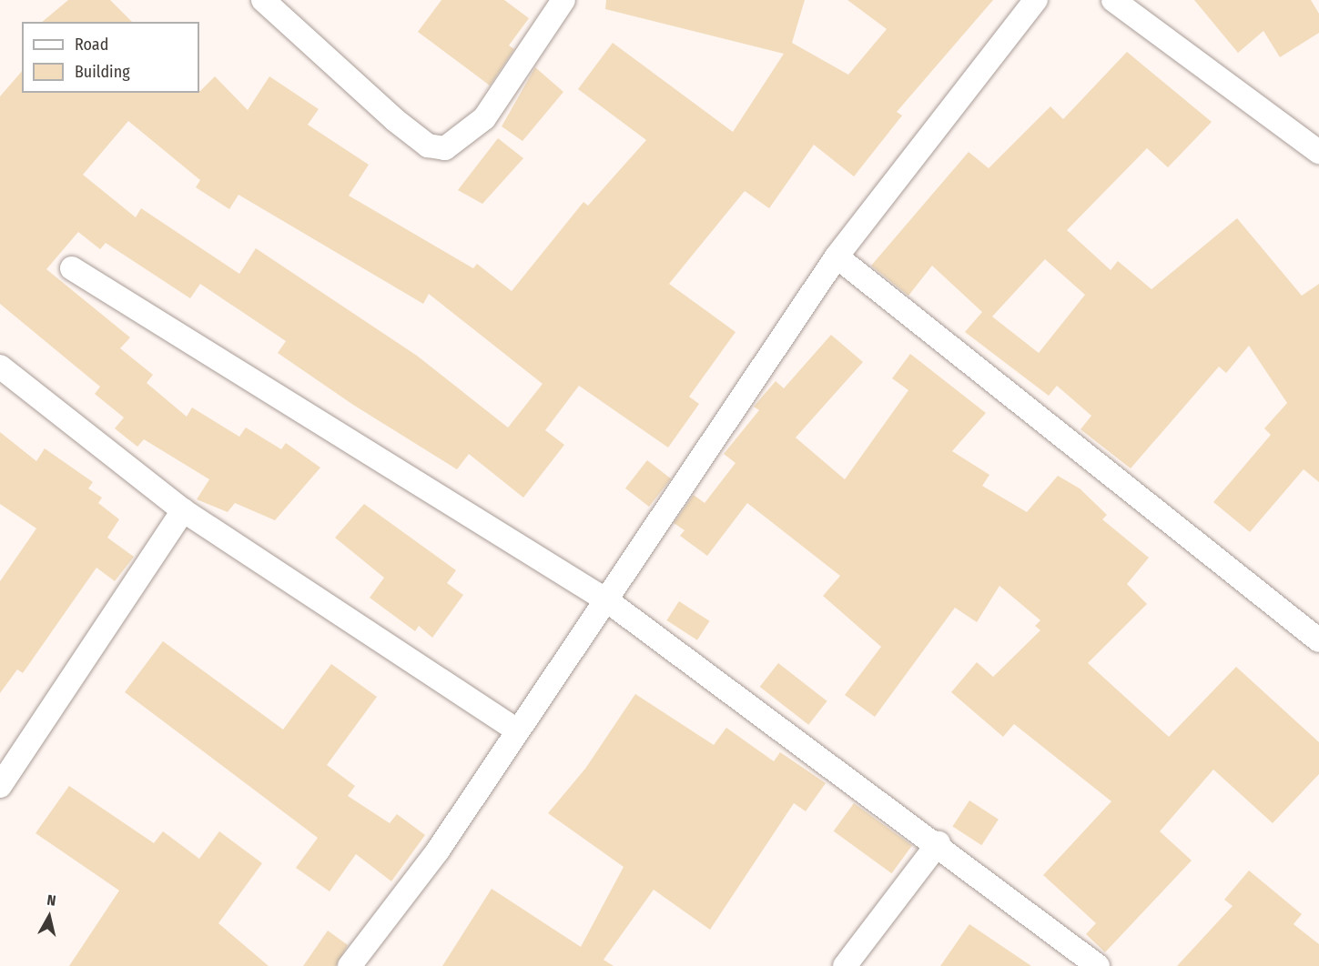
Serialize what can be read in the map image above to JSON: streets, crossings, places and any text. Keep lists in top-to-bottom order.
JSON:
{
  "legend": ["Road", "Building"],
  "north": "top"
}
